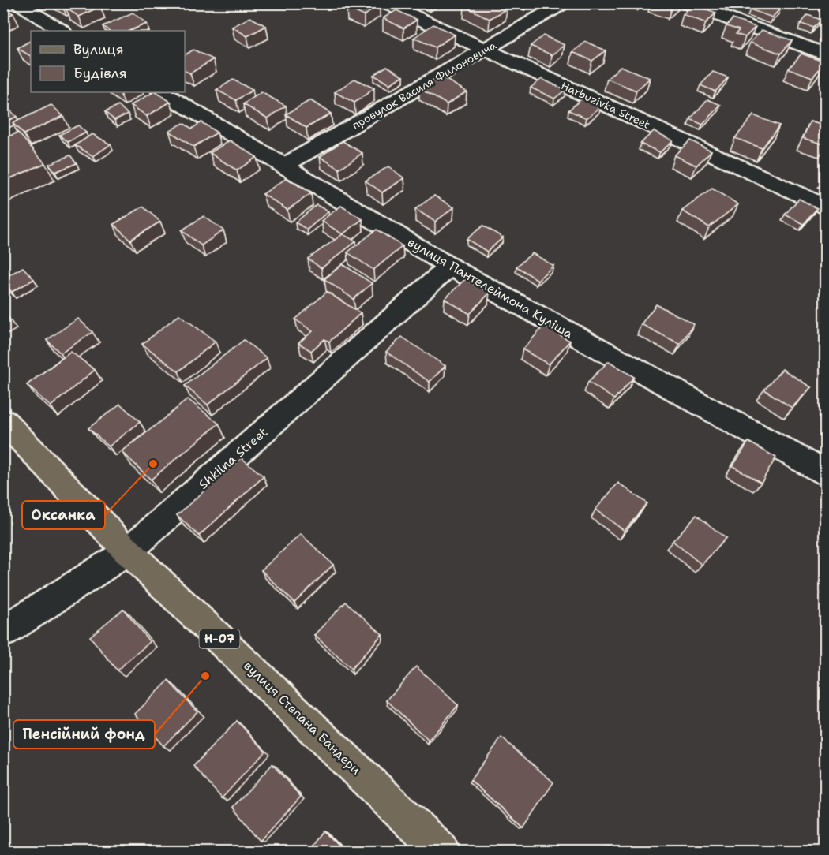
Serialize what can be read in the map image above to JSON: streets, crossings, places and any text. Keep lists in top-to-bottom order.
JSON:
{
  "streets": {
    "main road": ["Н-07", "вулиця Степана Бандери"],
    "street": [
      "провулок Василя Филоновича",
      "Harbuzivka Street",
      "вулиця Пантелеймона Куліша",
      "Shkilna Street"
    ]
  },
  "crossings": [
    ["провулок Василя Филоновича", "Harbuzivka Street"],
    ["провулок Василя Филоновича", "вулиця Пантелеймона Куліша"],
    ["вулиця Пантелеймона Куліша", "Shkilna Street"],
    ["Shkilna Street", "вулиця Степана Бандери"]
  ],
  "places": ["Оксанка", "Пенсійний фонд"],
  "legend": ["Вулиця", "Будівля"]
}
